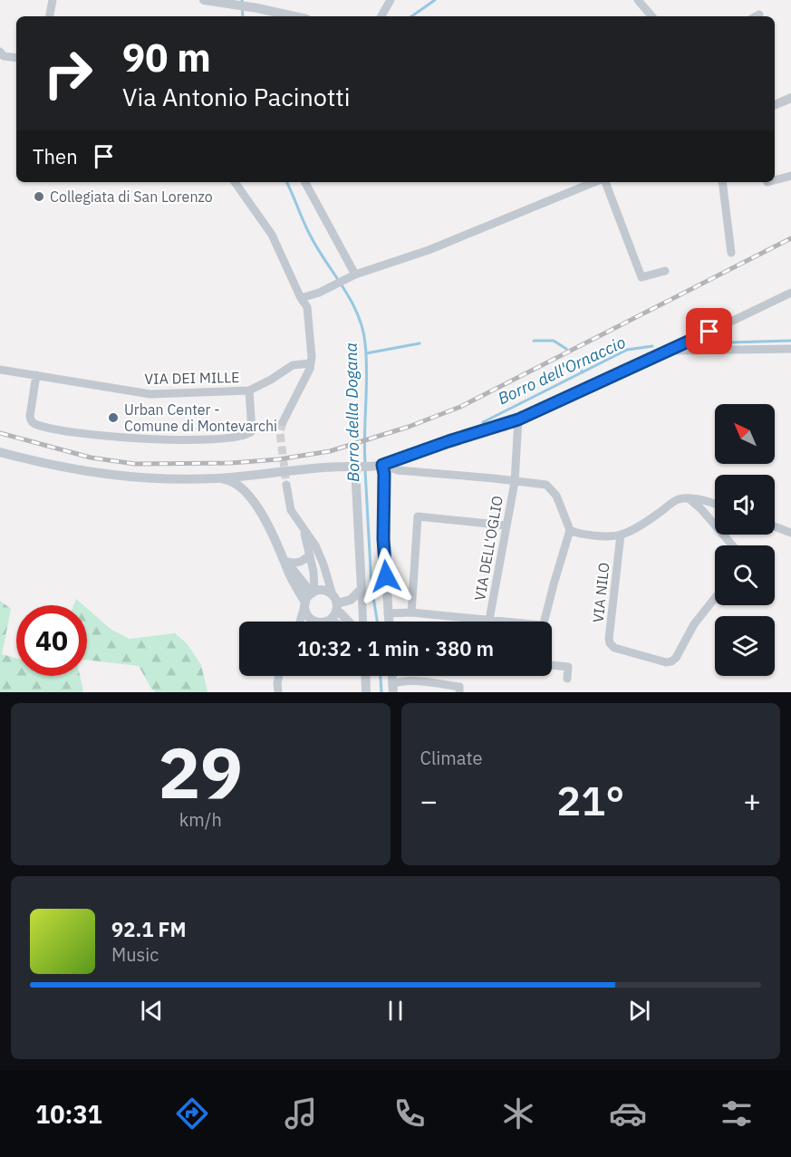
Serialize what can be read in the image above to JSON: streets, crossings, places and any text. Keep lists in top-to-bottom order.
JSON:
{
  "streets": {
    "street": ["VIA DEI MILLE", "VIA DELL'OGLIO", "VIA NILO"]
  },
  "water": ["Borro dell'Ornaccio", "Borro della Dogana"],
  "places": ["Collegiata di San Lorenzo", "Urban Center - Comune di Montevarchi"],
  "north": "top left",
  "page": {
    "turn": ["90 m", "Via Antonio Pacinotti"],
    "then": "Then",
    "limit": "40",
    "trip": "10:32 · 1 min · 380 m",
    "tile": [
      ["29", "km/h"],
      "Climate"
    ],
    "heat": ["−", "21°", "+"],
    "song": ["92.1 FM", "Music"],
    "tabs": "10:31"
  }
}
